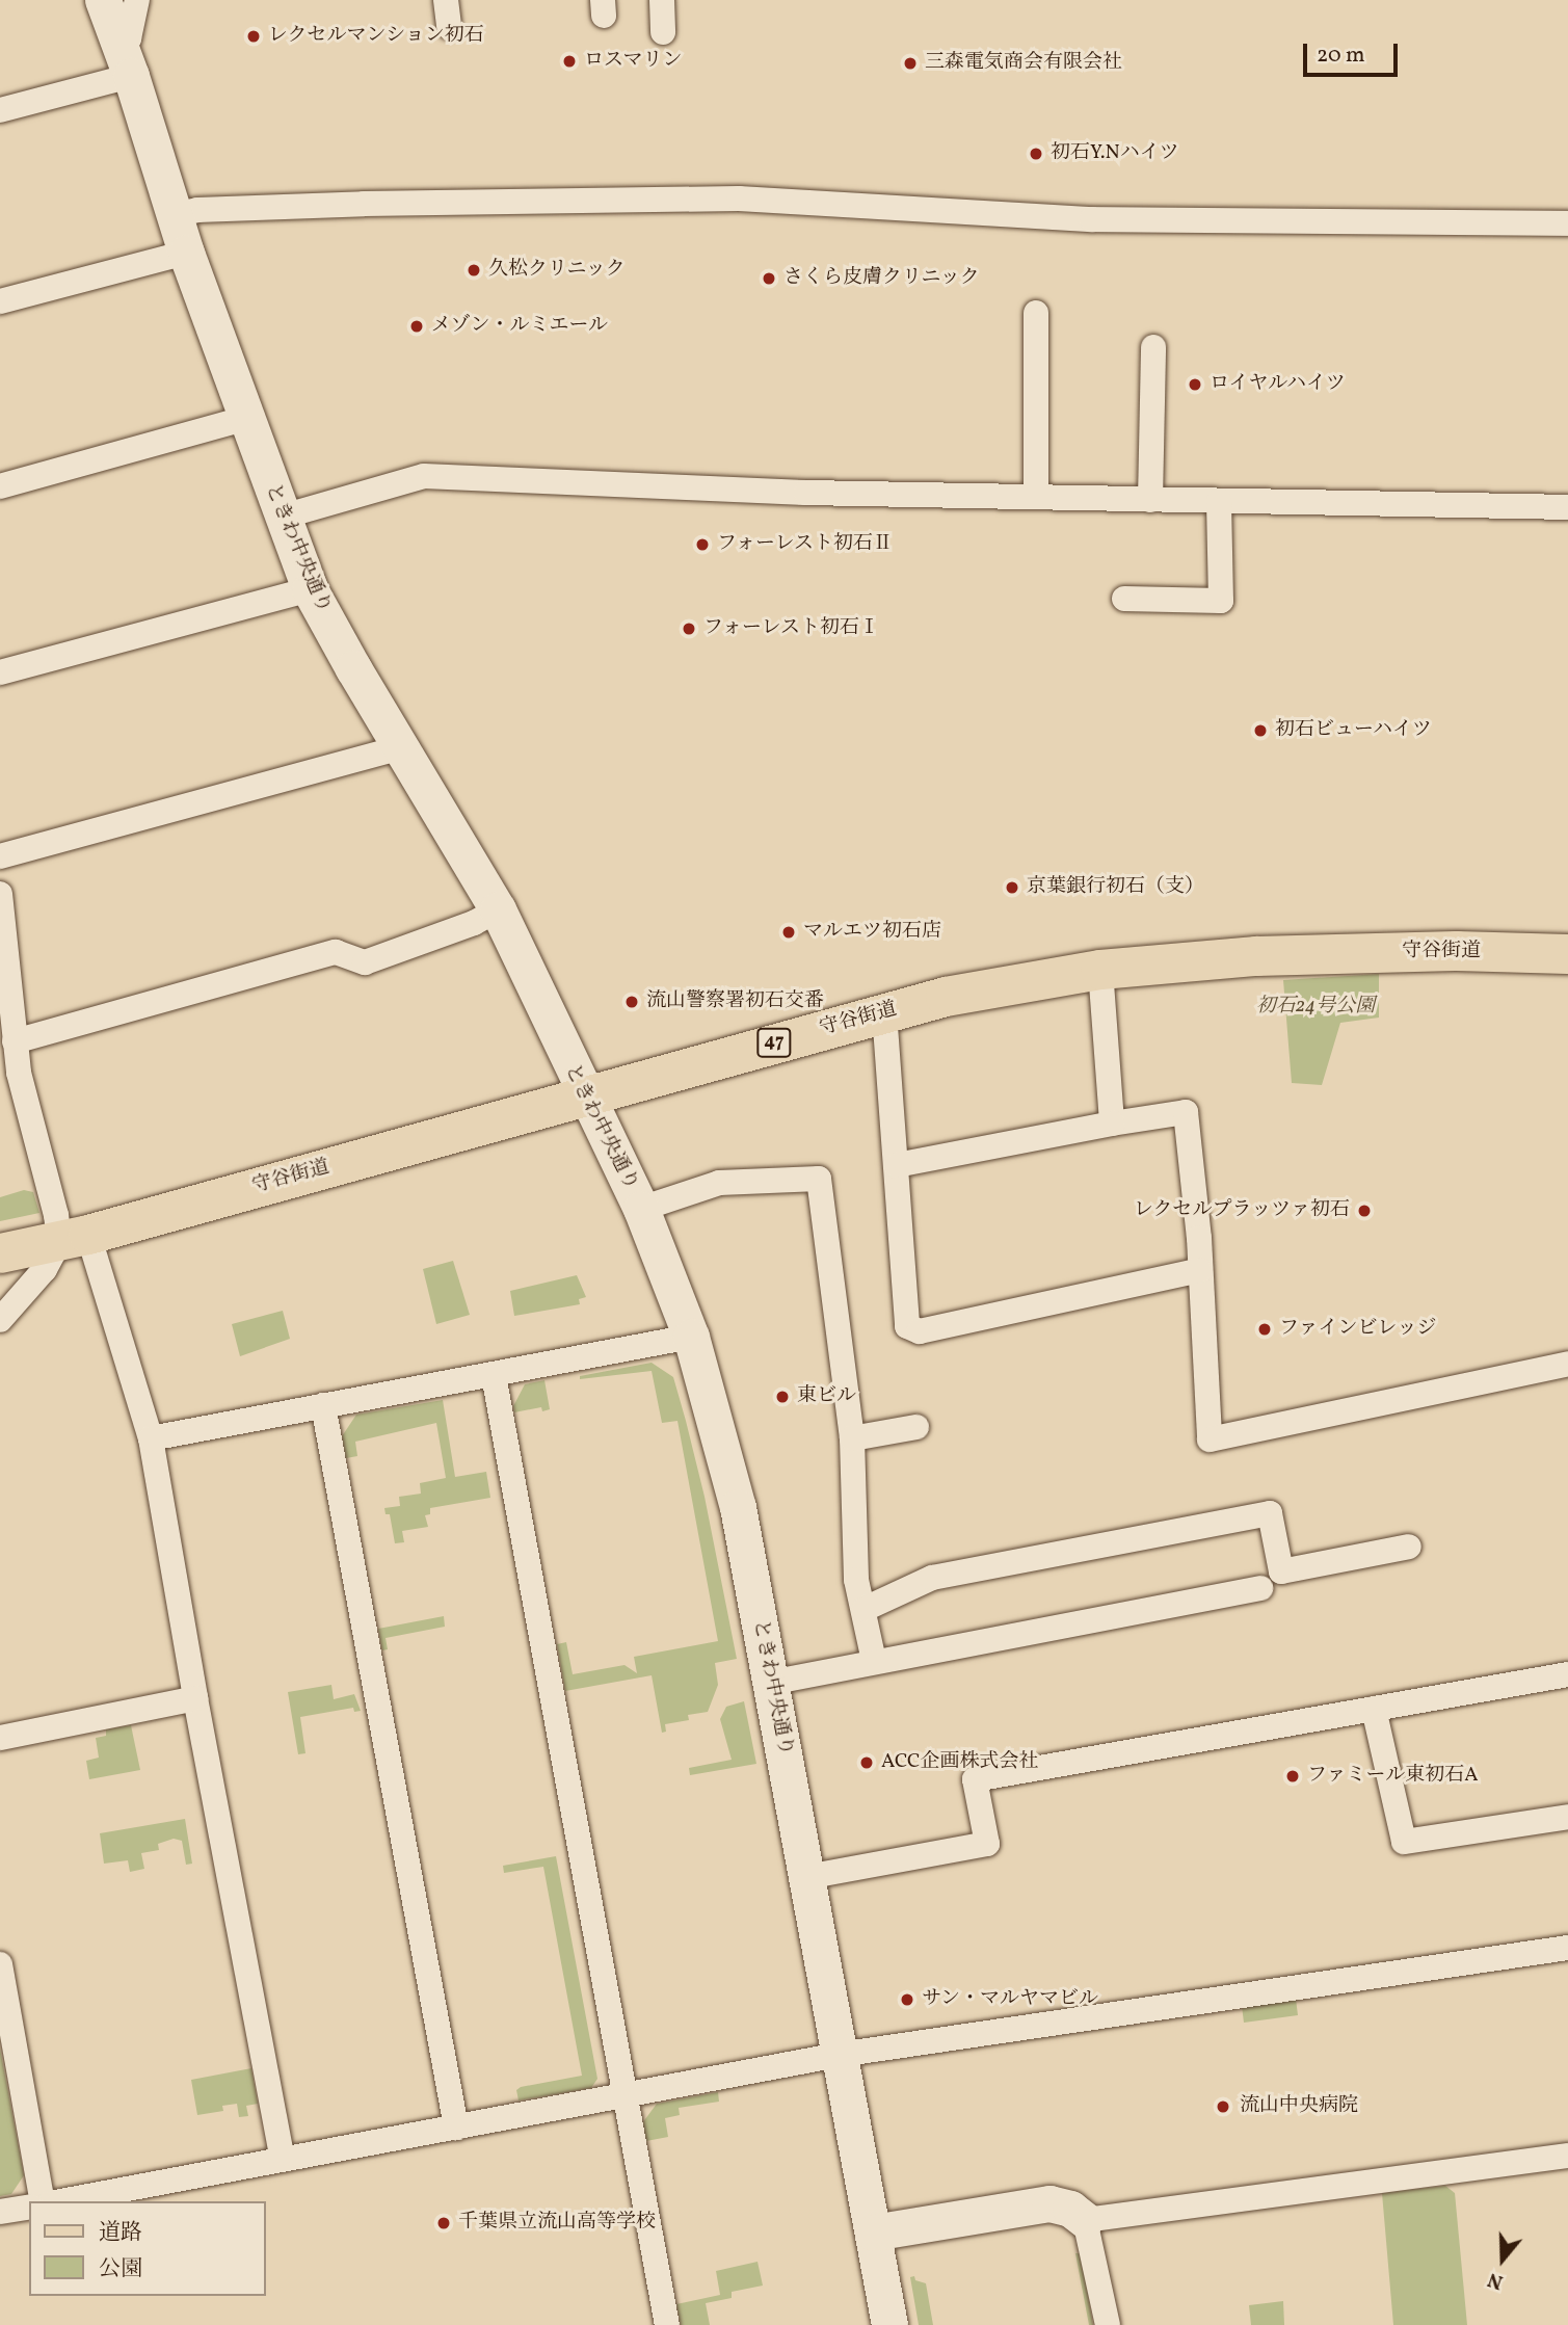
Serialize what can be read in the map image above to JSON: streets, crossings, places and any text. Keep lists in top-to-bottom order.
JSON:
{
  "streets": {
    "main road": ["守谷街道", "47"],
    "street": ["ときわ中央通り"]
  },
  "crossings": [
    ["ときわ中央通り", "守谷街道"]
  ],
  "parks": ["初石24号公園"],
  "places": [
    "レクセルマンション初石",
    "ロスマリン",
    "三森電気商会有限会社",
    "初石Y.Nハイツ",
    "久松クリニック",
    "さくら皮膚クリニック",
    "メゾン・ルミエール",
    "ロイヤルハイツ",
    "フォーレスト初石Ⅱ",
    "フォーレスト初石Ⅰ",
    "初石ビューハイツ",
    "京葉銀行初石（支）",
    "マルエツ初石店",
    "流山警察署初石交番",
    "レクセルプラッツァ初石",
    "ファインビレッジ",
    "東ビル",
    "ACC企画株式会社",
    "ファミール東初石A",
    "サン・マルヤマビル",
    "流山中央病院",
    "千葉県立流山高等学校"
  ],
  "legend": ["道路", "公園"],
  "scale_bar": "20 m",
  "north": "bottom"
}
